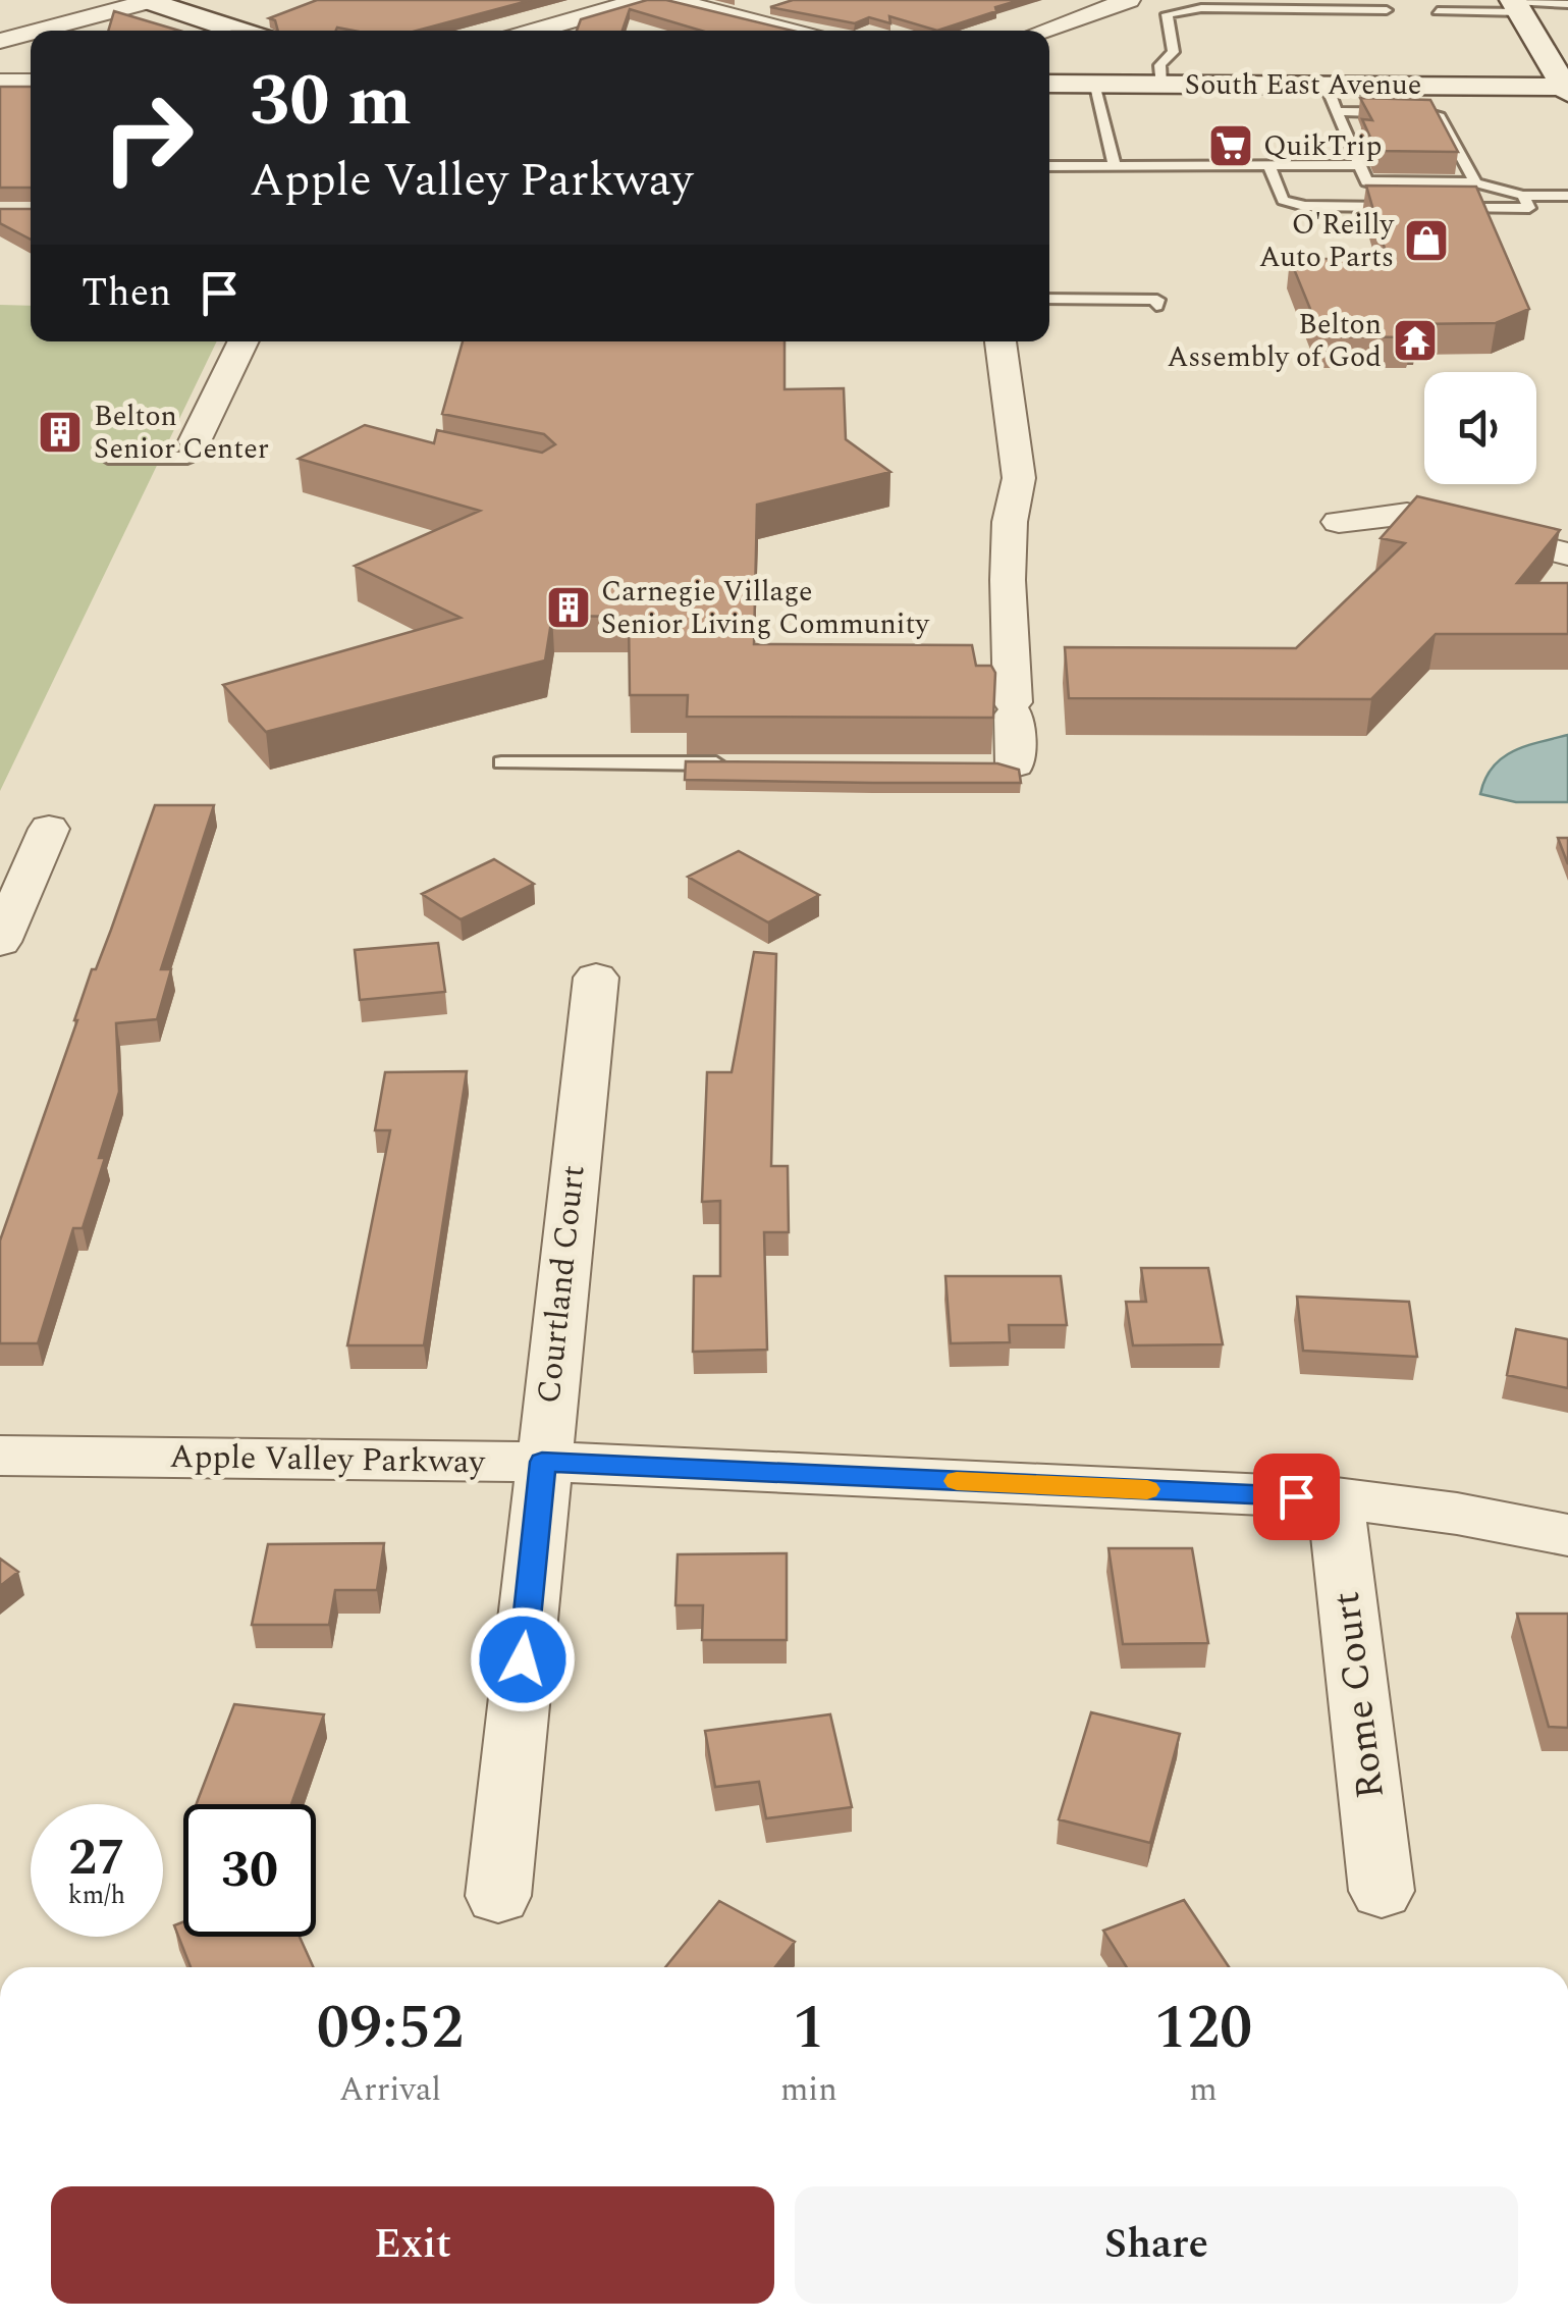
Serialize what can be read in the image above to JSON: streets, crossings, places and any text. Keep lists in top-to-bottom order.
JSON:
{
  "streets": {
    "main road": ["South East Avenue"],
    "street": ["Courtland Court", "Apple Valley Parkway", "Rome Court"]
  },
  "crossings": [
    ["Courtland Court", "Apple Valley Parkway"],
    ["Apple Valley Parkway", "Rome Court"]
  ],
  "places": {
    "supermarket": ["QuikTrip"],
    "shop": ["O'Reilly Auto Parts"],
    "temple": ["Belton Assembly of God"],
    "building": ["Belton Senior Center", "Carnegie Village Senior Living Community"]
  },
  "page": {
    "turn": ["30 m", "Apple Valley Parkway"],
    "then": "Then",
    "speed": "27 km/h",
    "limit": "30",
    "eta": [
      "09:52",
      "Arrival",
      "1",
      "min",
      "120",
      "m"
    ],
    "buttons": ["Exit", "Share"]
  }
}
